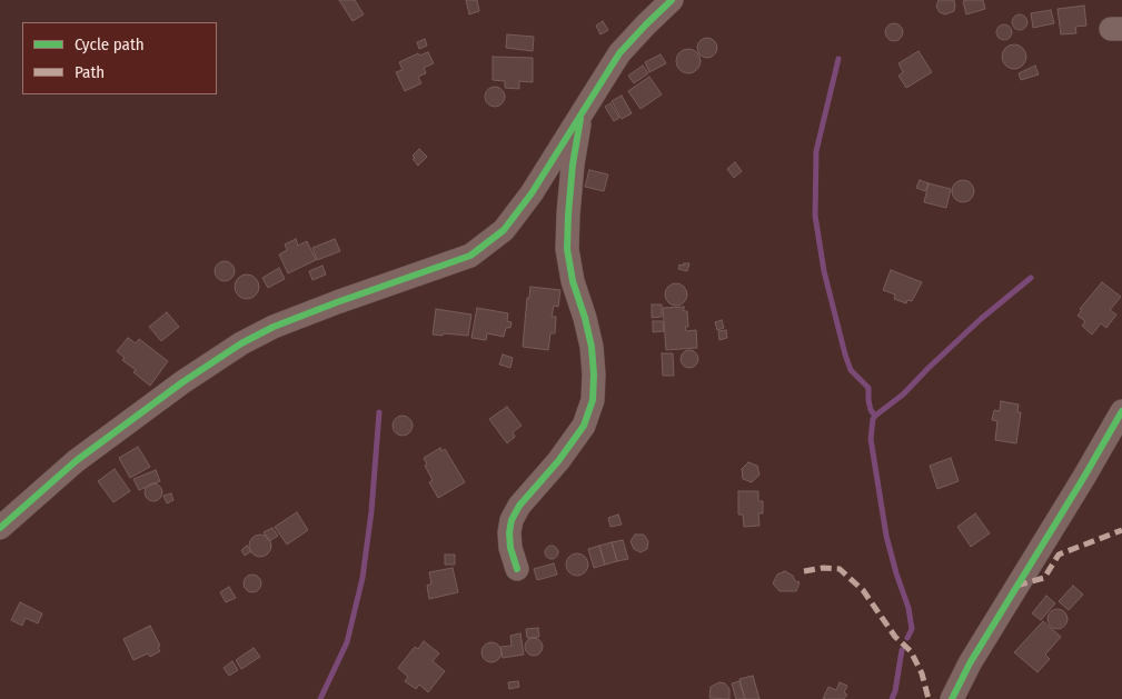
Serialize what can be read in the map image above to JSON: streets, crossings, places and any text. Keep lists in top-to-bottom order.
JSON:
{
  "legend": ["Cycle path", "Path"]
}
